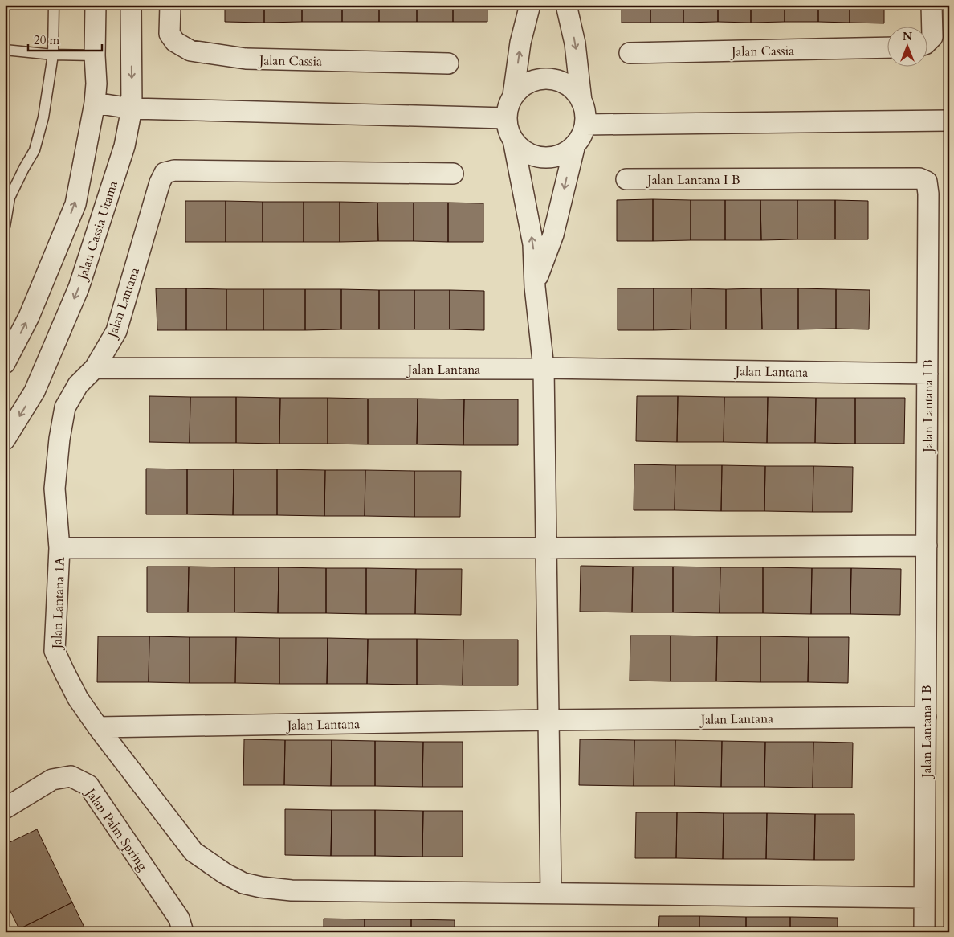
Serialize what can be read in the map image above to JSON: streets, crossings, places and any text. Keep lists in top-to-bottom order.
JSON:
{
  "streets": {
    "street": [
      "Jalan Cassia",
      "Jalan Lantana I B",
      "Jalan Cassia Utama",
      "Jalan Lantana",
      "Jalan Lantana 1A",
      "Jalan Palm Spring"
    ]
  },
  "crossings": [
    ["Jalan Lantana I B", "Jalan Lantana"],
    ["Jalan Lantana", "Jalan Lantana 1A"]
  ],
  "scale_bar": "20 m",
  "north": "top"
}
